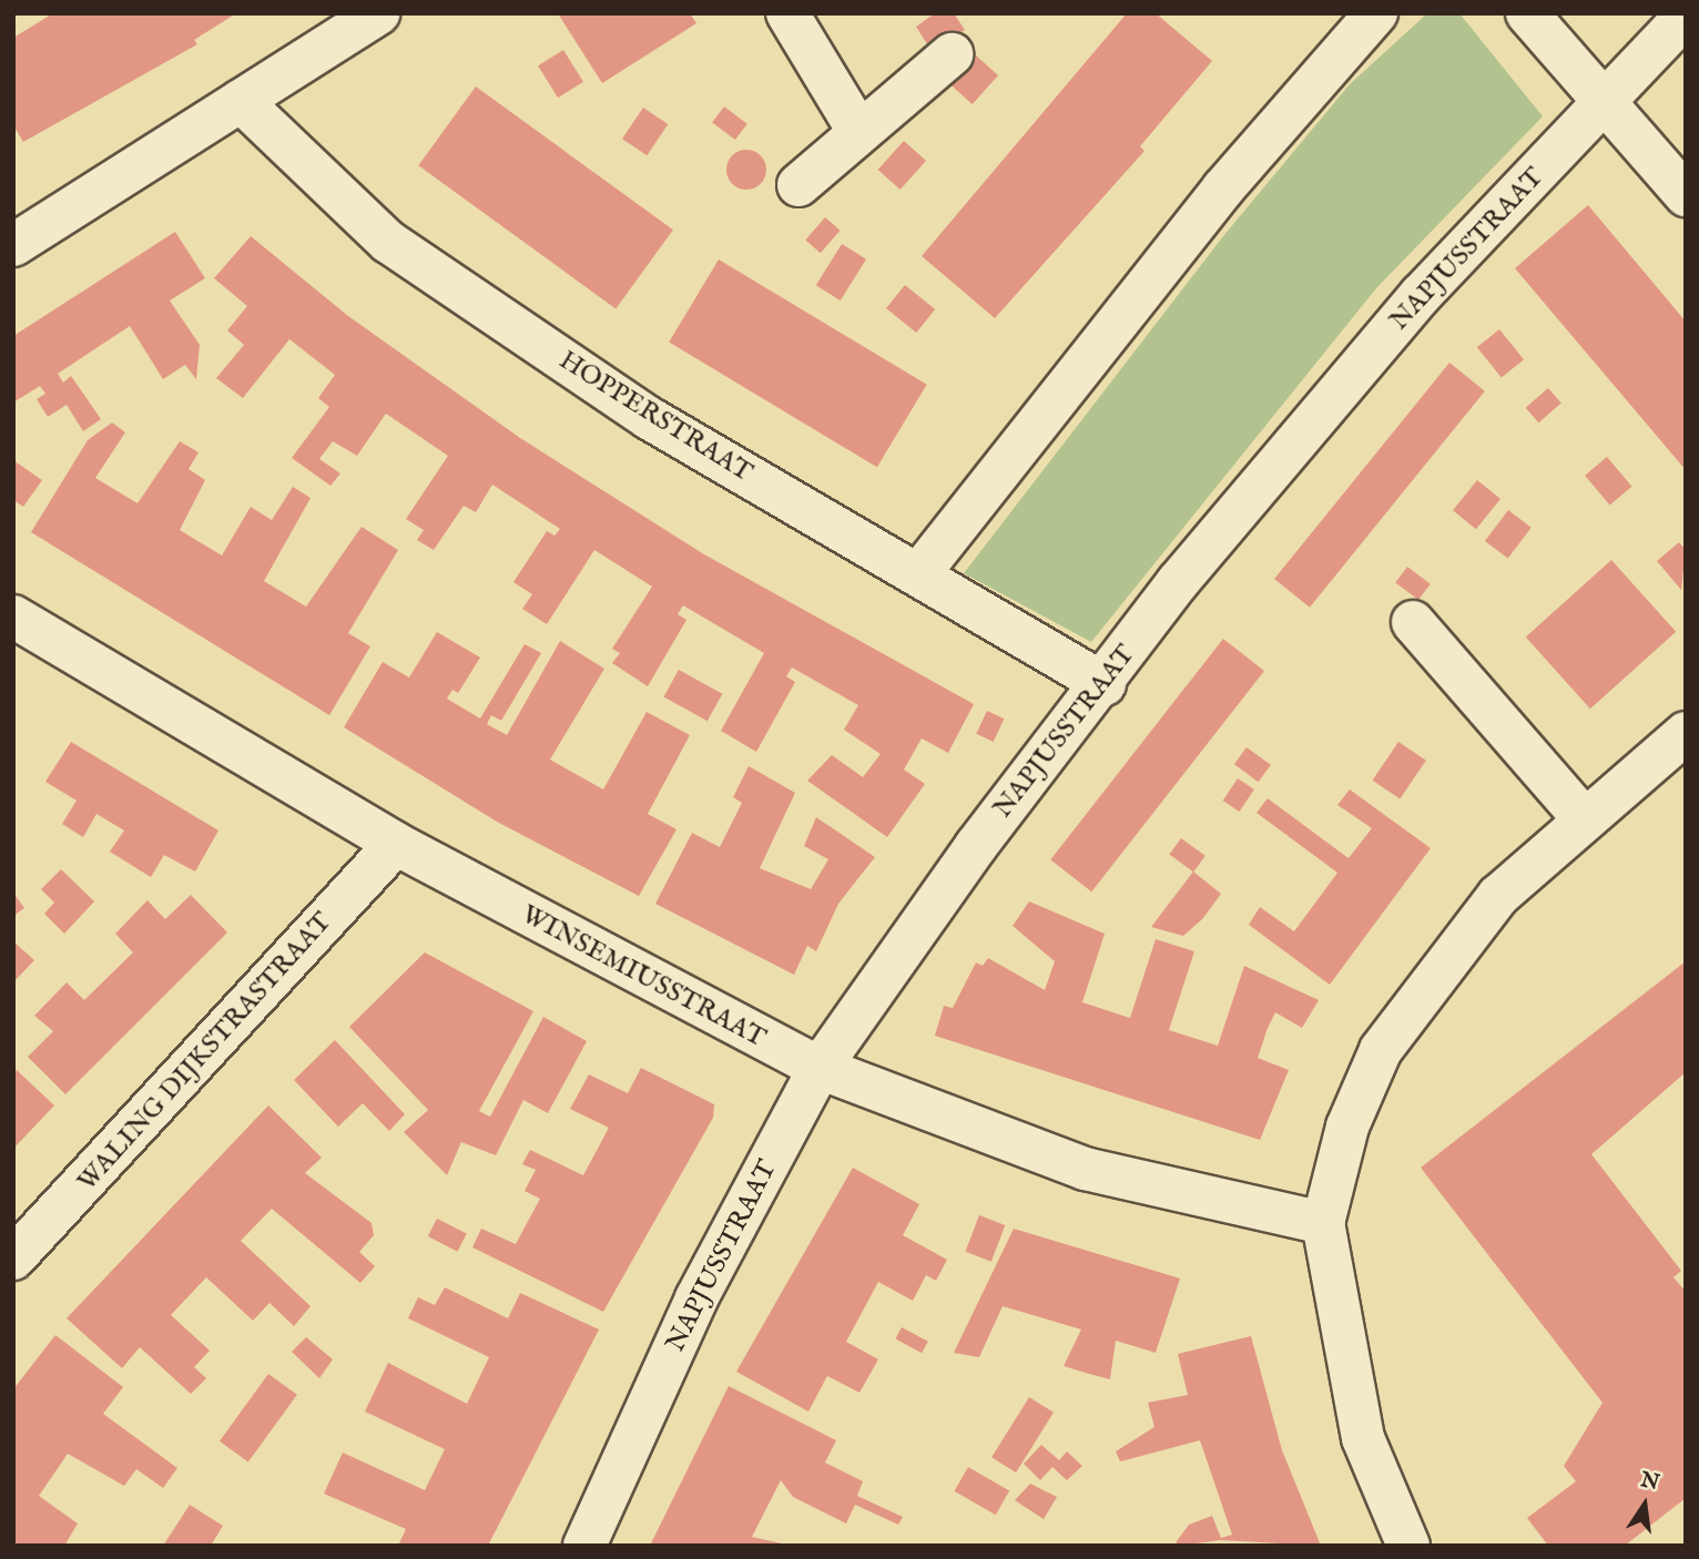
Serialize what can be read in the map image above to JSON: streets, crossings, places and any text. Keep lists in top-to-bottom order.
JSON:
{
  "streets": {
    "street": [
      "NAPJUSSTRAAT",
      "HOPPERSTRAAT",
      "WINSEMIUSSTRAAT",
      "WALING DIJKSTRASTRAAT"
    ]
  },
  "crossings": [
    ["NAPJUSSTRAAT", "HOPPERSTRAAT"],
    ["NAPJUSSTRAAT", "WINSEMIUSSTRAAT"],
    ["WINSEMIUSSTRAAT", "WALING DIJKSTRASTRAAT"]
  ],
  "north": "top"
}
